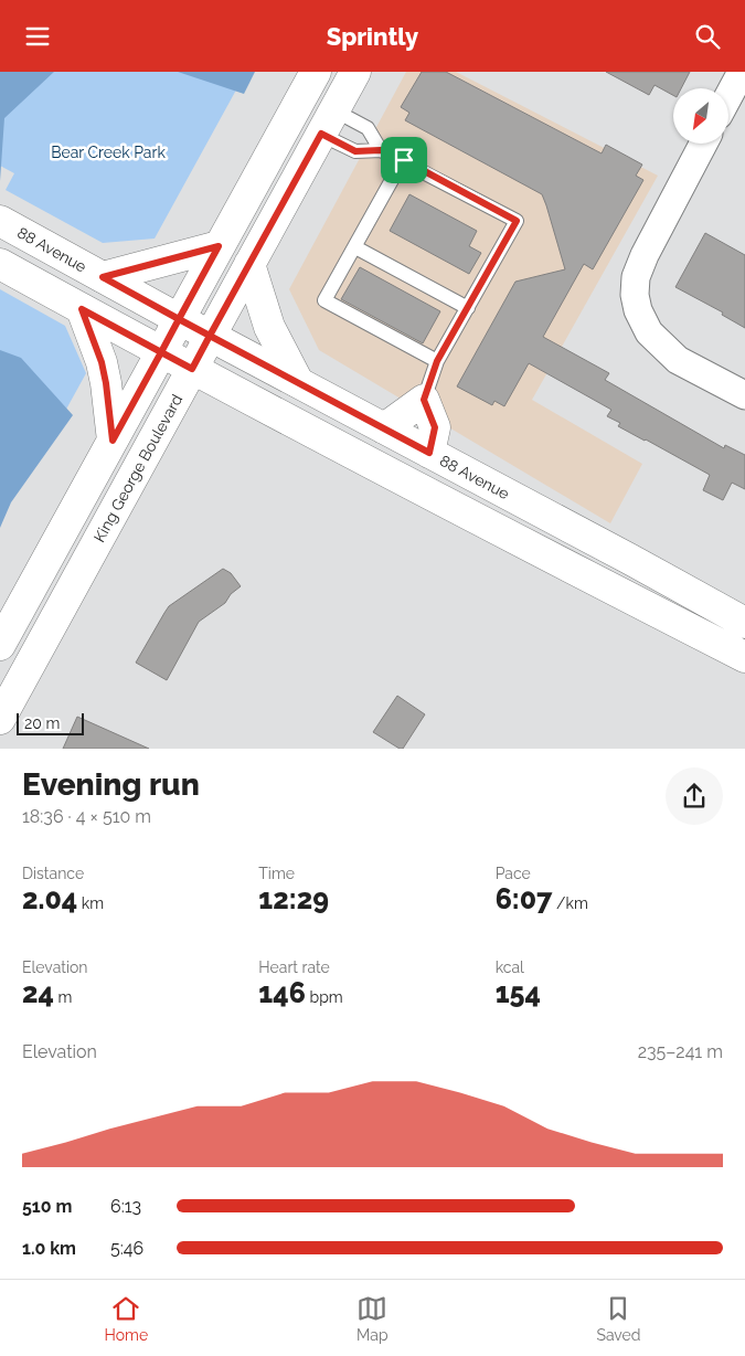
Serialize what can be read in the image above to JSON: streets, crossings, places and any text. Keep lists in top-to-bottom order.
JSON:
{
  "streets": {
    "main road": ["88 Avenue", "King George Boulevard"]
  },
  "crossings": [
    ["88 Avenue", "King George Boulevard"]
  ],
  "parks": ["Bear Creek Park"],
  "scale_bar": "20 m",
  "north": "bottom left",
  "page": {
    "header": "Sprintly",
    "scale": "20 m",
    "heading": ["Evening run", "18:36 · 4 × 510 m"],
    "stats": [
      ["Distance", "2.04 km"],
      ["Time", "12:29"],
      ["Pace", "6:07 /km"],
      ["Elevation", "24 m"],
      ["Heart rate", "146 bpm"],
      ["kcal", "154"]
    ],
    "chart": ["Elevation", "235–241 m"],
    "list": [
      {
        "name": "510 m",
        "note": "6:13"
      },
      {
        "name": "1.0 km",
        "note": "5:46"
      }
    ],
    "tabs": ["Home", "Map", "Saved"]
  }
}
